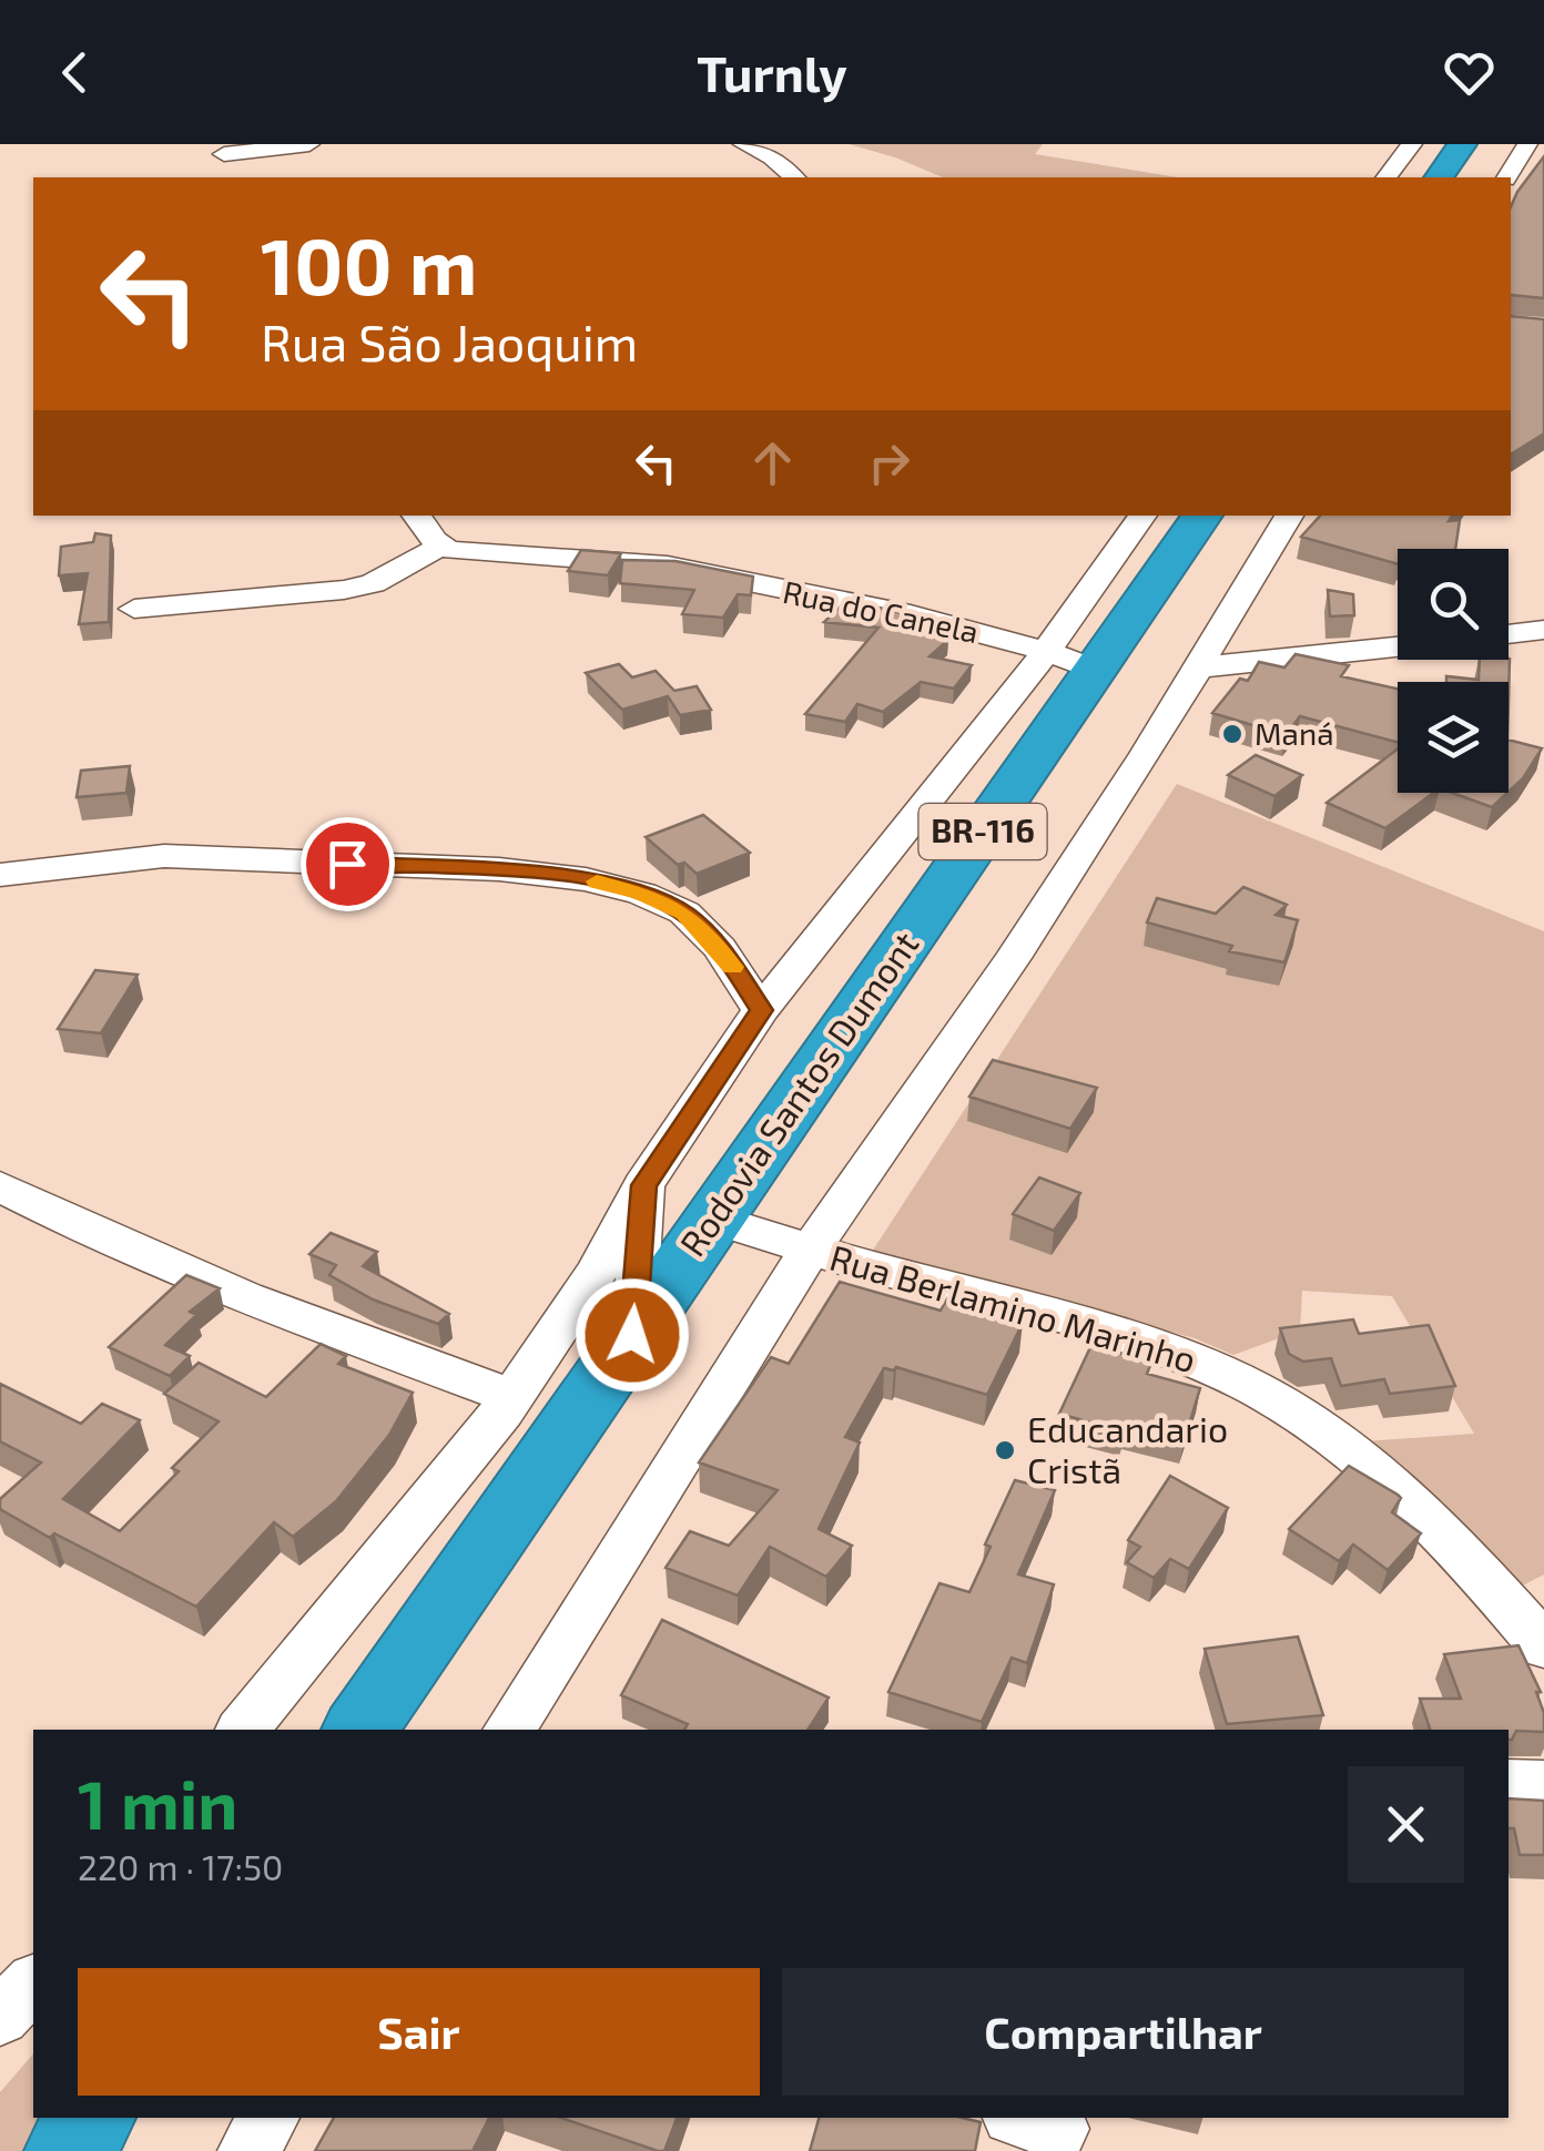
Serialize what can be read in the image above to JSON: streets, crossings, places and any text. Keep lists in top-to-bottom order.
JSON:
{
  "streets": {
    "highway": ["BR-116", "Rodovia Santos Dumont"],
    "street": ["Rua do Canela", "Rua Berlamino Marinho"]
  },
  "crossings": [
    ["Rua do Canela", "Rodovia Santos Dumont"],
    ["Rodovia Santos Dumont", "Rua Berlamino Marinho"]
  ],
  "places": ["Maná", "Educandario Cristã"],
  "page": {
    "header": "Turnly",
    "turn": ["100 m", "Rua São Jaoquim"],
    "heading": ["1 min", "220 m · 17:50"],
    "buttons": ["Sair", "Compartilhar"]
  }
}
